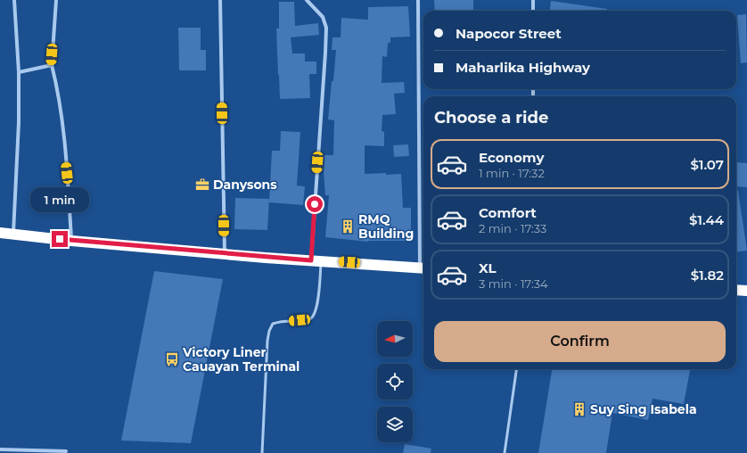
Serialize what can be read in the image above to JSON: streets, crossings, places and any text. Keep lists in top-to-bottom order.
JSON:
{
  "places": {
    "office": ["Danysons"],
    "building": ["RMQ Building", "Suy Sing Isabela"],
    "bus stop": ["Victory Liner Cauayan Terminal"]
  },
  "north": "left",
  "page": {
    "banner": ["Napocor Street", "Maharlika Highway"],
    "heading": "Choose a ride",
    "list": [
      {
        "name": "Economy",
        "note": "1 min · 17:32",
        "value": "$1.07"
      },
      {
        "name": "Comfort",
        "note": "2 min · 17:33",
        "value": "$1.44"
      },
      {
        "name": "XL",
        "note": "3 min · 17:34",
        "value": "$1.82"
      }
    ],
    "bubble": "1 min",
    "buttons": "Confirm"
  }
}
